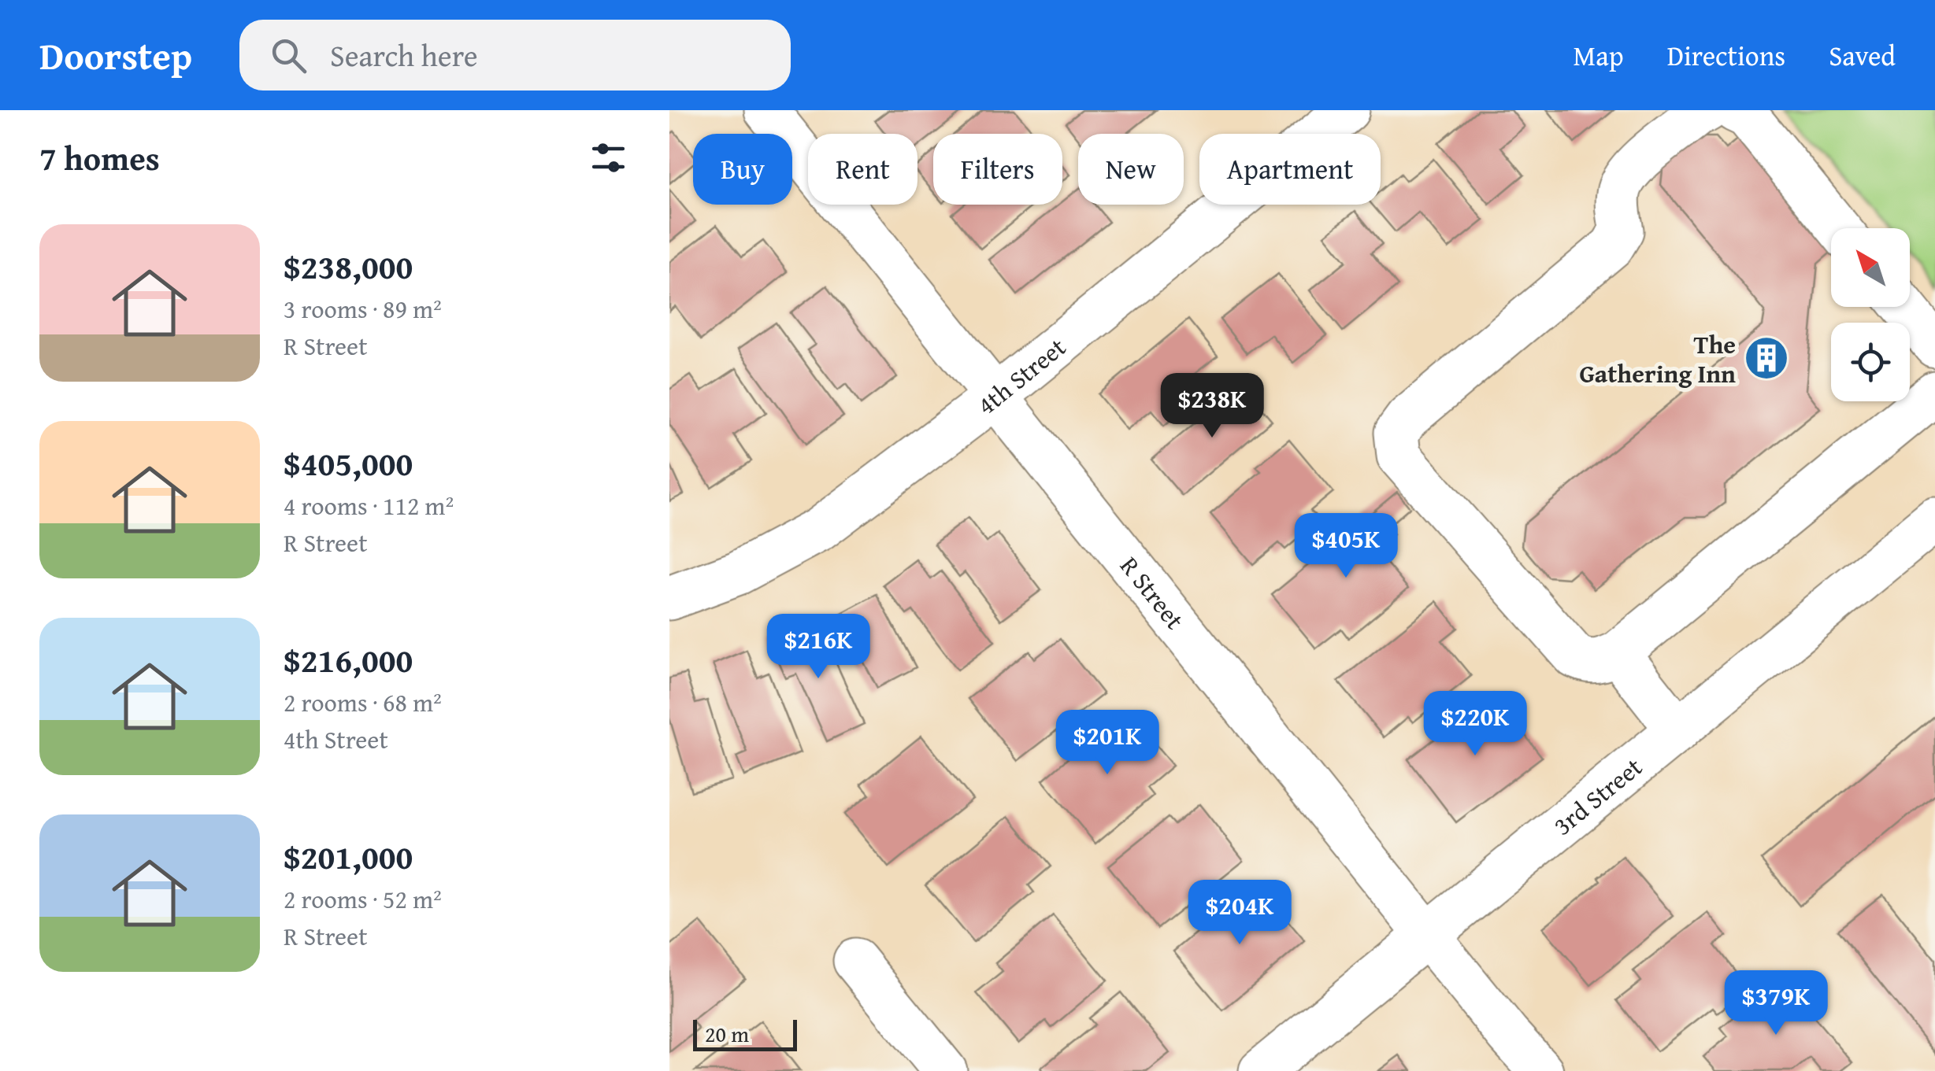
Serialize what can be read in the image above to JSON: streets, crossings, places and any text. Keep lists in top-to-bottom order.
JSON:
{
  "streets": {
    "street": ["4th Street", "R Street", "3rd Street"]
  },
  "crossings": [
    ["4th Street", "R Street"],
    ["R Street", "3rd Street"]
  ],
  "places": {
    "building": ["The Gathering Inn"]
  },
  "scale_bar": "20 m",
  "north": "top left",
  "page": {
    "header": "Doorstep",
    "search": "Search here",
    "nav": ["Map", "Directions", "Saved"],
    "heading": "7 homes",
    "chip": [
      "Buy",
      "Rent",
      "Filters",
      "New",
      "Apartment"
    ],
    "list": [
      {
        "name": "$238,000",
        "note": "3 rooms · 89 m² · R Street"
      },
      {
        "name": "$405,000",
        "note": "4 rooms · 112 m² · R Street"
      },
      {
        "name": "$216,000",
        "note": "2 rooms · 68 m² · 4th Street"
      },
      {
        "name": "$201,000",
        "note": "2 rooms · 52 m² · R Street"
      }
    ],
    "price": [
      "$238K",
      "$405K",
      "$216K",
      "$220K",
      "$201K",
      "$204K",
      "$379K"
    ],
    "scale": "20 m"
  }
}
